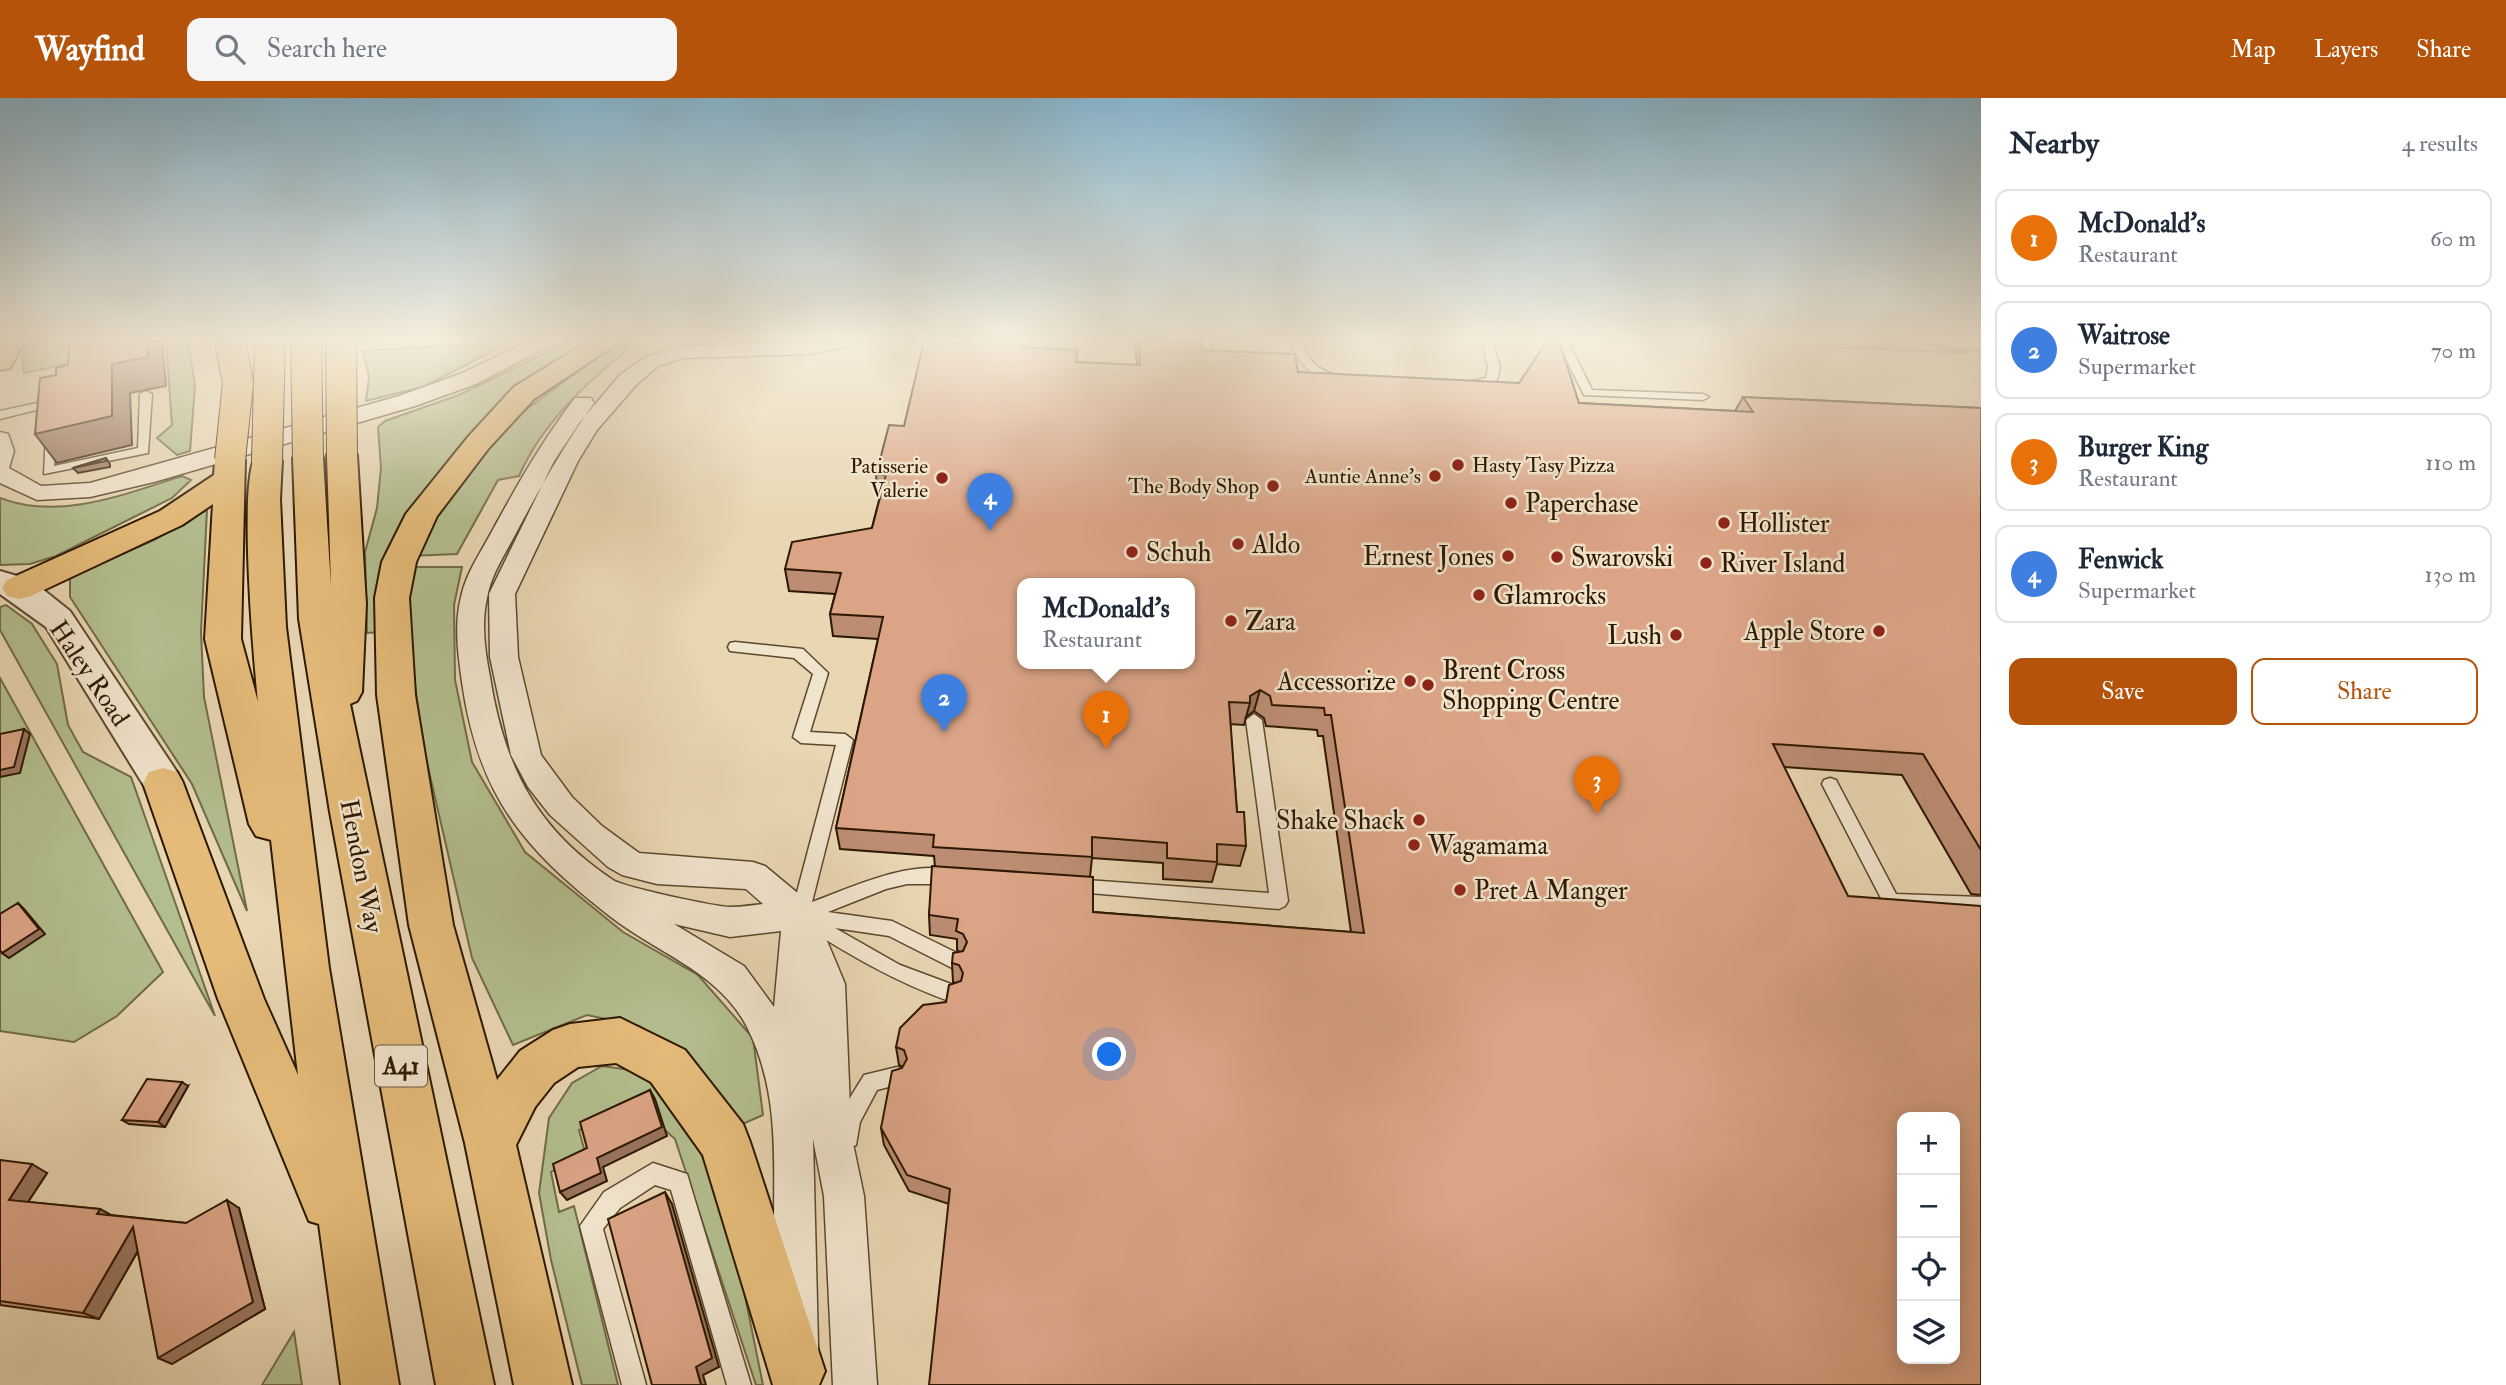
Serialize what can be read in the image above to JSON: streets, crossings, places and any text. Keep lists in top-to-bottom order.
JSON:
{
  "streets": {
    "highway": ["Hendon Way", "A41"],
    "street": ["Haley Road"]
  },
  "crossings": [
    ["Hendon Way", "A41"]
  ],
  "places": [
    "Hasty Tasy Pizza",
    "Auntie Anne's",
    "Patisserie Valerie",
    "The Body Shop",
    "Paperchase",
    "Hollister",
    "Aldo",
    "Schuh",
    "Ernest Jones",
    "Swarovski",
    "River Island",
    "Glamrocks",
    "Zara",
    "Apple Store",
    "Lush",
    "Accessorize",
    "Brent Cross Shopping Centre",
    "Shake Shack",
    "Wagamama",
    "Pret A Manger"
  ],
  "page": {
    "header": "Wayfind",
    "search": "Search here",
    "nav": ["Map", "Layers", "Share"],
    "heading": ["Nearby", "4 results"],
    "list": [
      {
        "mark": "1",
        "name": "McDonald's",
        "note": "Restaurant",
        "value": "60 m"
      },
      {
        "mark": "2",
        "name": "Waitrose",
        "note": "Supermarket",
        "value": "70 m"
      },
      {
        "mark": "3",
        "name": "Burger King",
        "note": "Restaurant",
        "value": "110 m"
      },
      {
        "mark": "4",
        "name": "Fenwick",
        "note": "Supermarket",
        "value": "130 m"
      }
    ],
    "pins": [
      "4",
      "2",
      "1",
      "3"
    ],
    "popup": ["McDonald's", "Restaurant"],
    "buttons": ["Save", "Share"],
    "map_buttons": ["+", "−"]
  }
}
